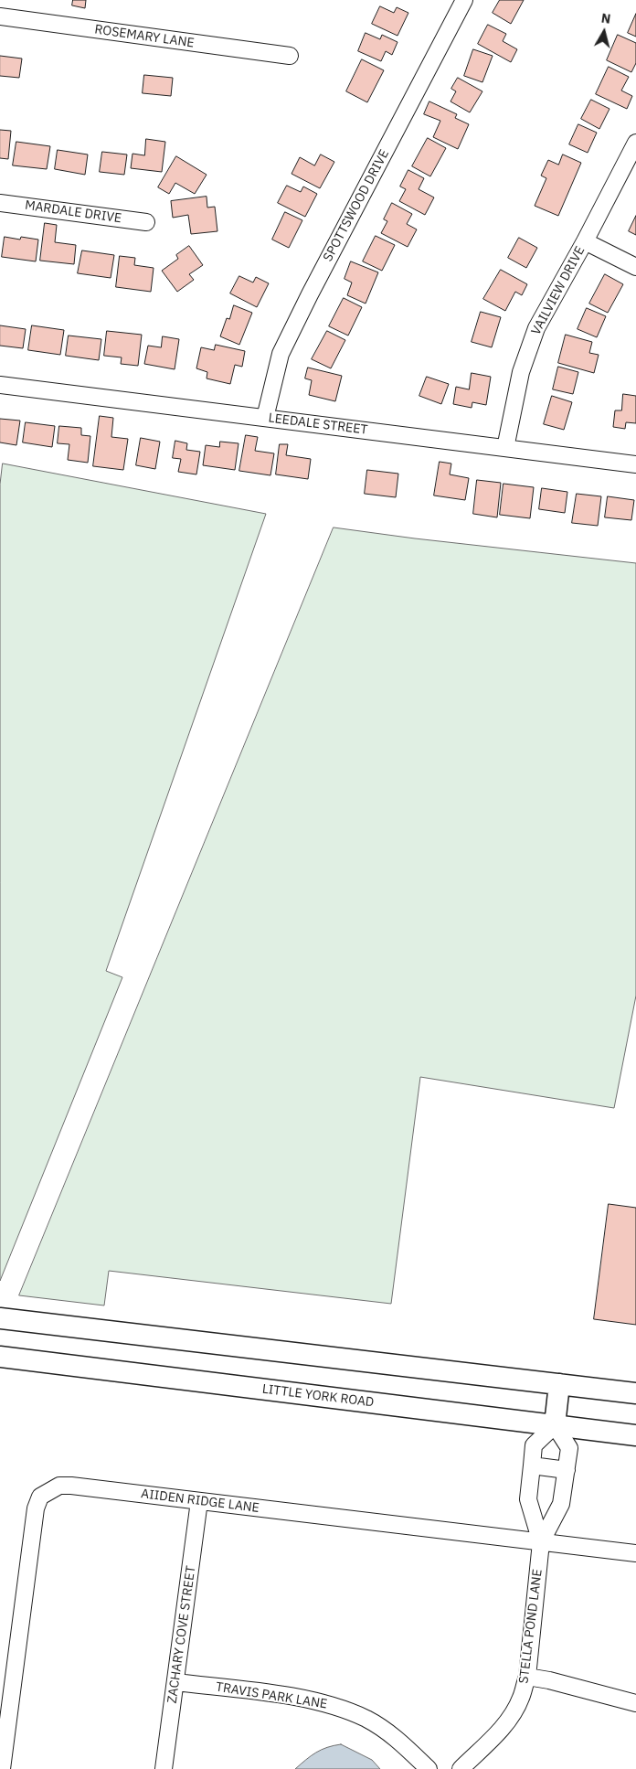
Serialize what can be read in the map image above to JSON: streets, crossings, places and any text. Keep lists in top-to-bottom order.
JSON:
{
  "streets": {
    "main road": ["LITTLE YORK ROAD"],
    "street": [
      "ROSEMARY LANE",
      "SPOTTSWOOD DRIVE",
      "MARDALE DRIVE",
      "VAILVIEW DRIVE",
      "LEEDALE STREET",
      "AIIDEN RIDGE LANE",
      "STELLA POND LANE",
      "ZACHARY COVE STREET",
      "TRAVIS PARK LANE"
    ]
  },
  "crossings": [
    ["SPOTTSWOOD DRIVE", "LEEDALE STREET"],
    ["VAILVIEW DRIVE", "LEEDALE STREET"],
    ["LITTLE YORK ROAD", "STELLA POND LANE"],
    ["AIIDEN RIDGE LANE", "STELLA POND LANE"],
    ["AIIDEN RIDGE LANE", "ZACHARY COVE STREET"],
    ["ZACHARY COVE STREET", "TRAVIS PARK LANE"]
  ],
  "north": "top"
}
